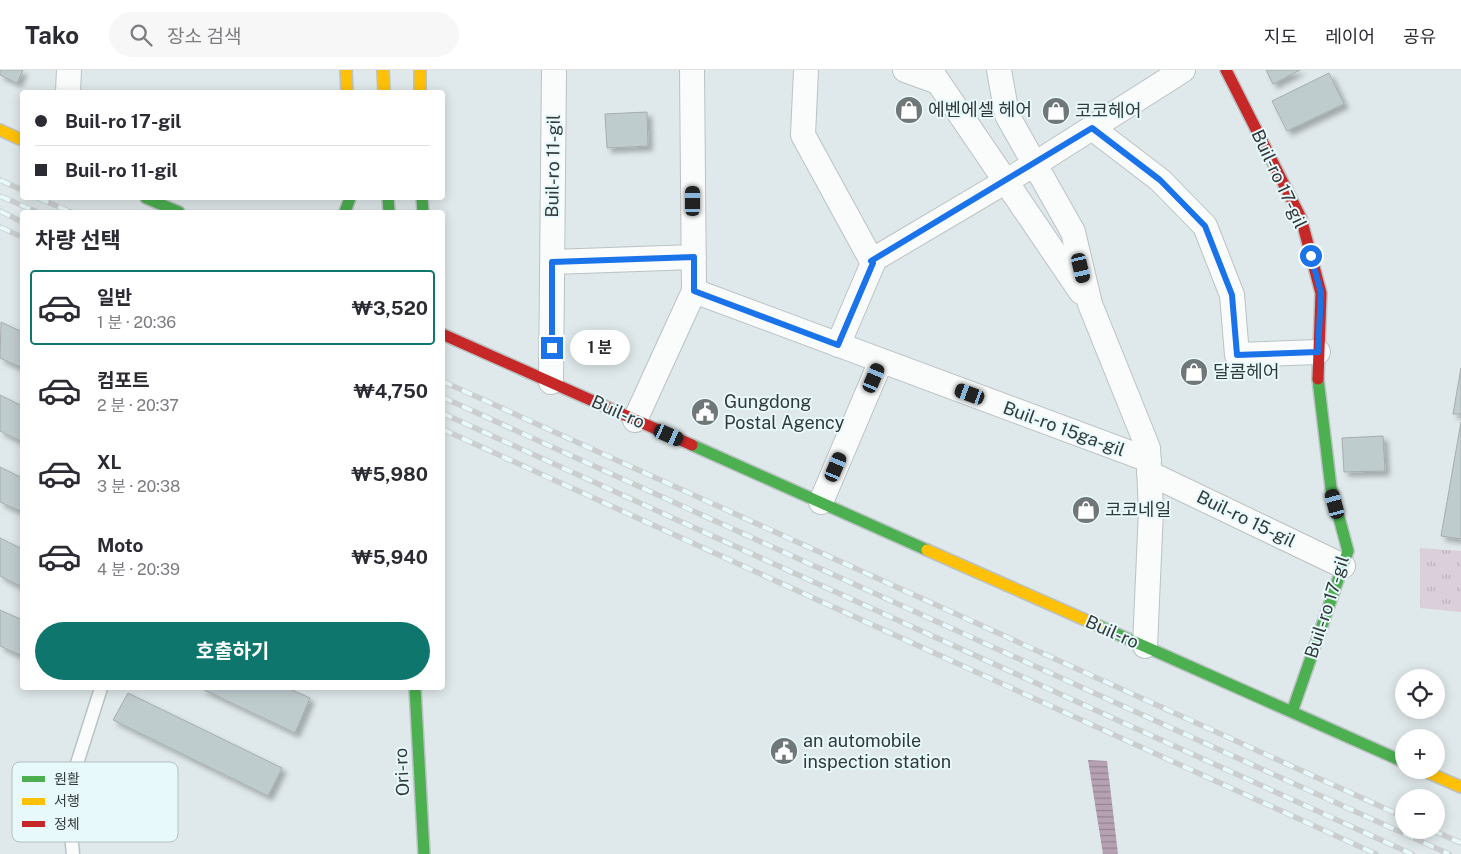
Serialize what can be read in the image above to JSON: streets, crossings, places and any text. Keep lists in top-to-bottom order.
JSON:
{
  "streets": {
    "street": [
      "Buil-ro 11-gil",
      "Buil-ro 17-gil",
      "Buil-ro",
      "Buil-ro 15ga-gil",
      "Buil-ro 15-gil",
      "Ori-ro"
    ]
  },
  "crossings": [
    ["Buil-ro 11-gil", "Buil-ro"],
    ["Buil-ro 17-gil", "Buil-ro"],
    ["Buil-ro 17-gil", "Buil-ro 15-gil"],
    ["Buil-ro 15ga-gil", "Buil-ro 15-gil"]
  ],
  "places": {
    "shop": [
      "에벤에셀 헤어",
      "코코헤어",
      "달콤헤어",
      "코코네일"
    ],
    "public building": ["Gungdong Postal Agency", "an automobile inspection station"]
  },
  "legend": ["원활", "서행", "정체"],
  "page": {
    "header": "Tako",
    "search": "장소 검색",
    "nav": ["지도", "레이어", "공유"],
    "banner": ["Buil-ro 17-gil", "Buil-ro 11-gil"],
    "heading": "차량 선택",
    "list": [
      {
        "name": "일반",
        "note": "1 분 · 20:36",
        "value": "₩3,520"
      },
      {
        "name": "컴포트",
        "note": "2 분 · 20:37",
        "value": "₩4,750"
      },
      {
        "name": "XL",
        "note": "3 분 · 20:38",
        "value": "₩5,980"
      },
      {
        "name": "Moto",
        "note": "4 분 · 20:39",
        "value": "₩5,940"
      }
    ],
    "bubble": "1 분",
    "buttons": "호출하기",
    "map_buttons": ["+", "−"]
  }
}
